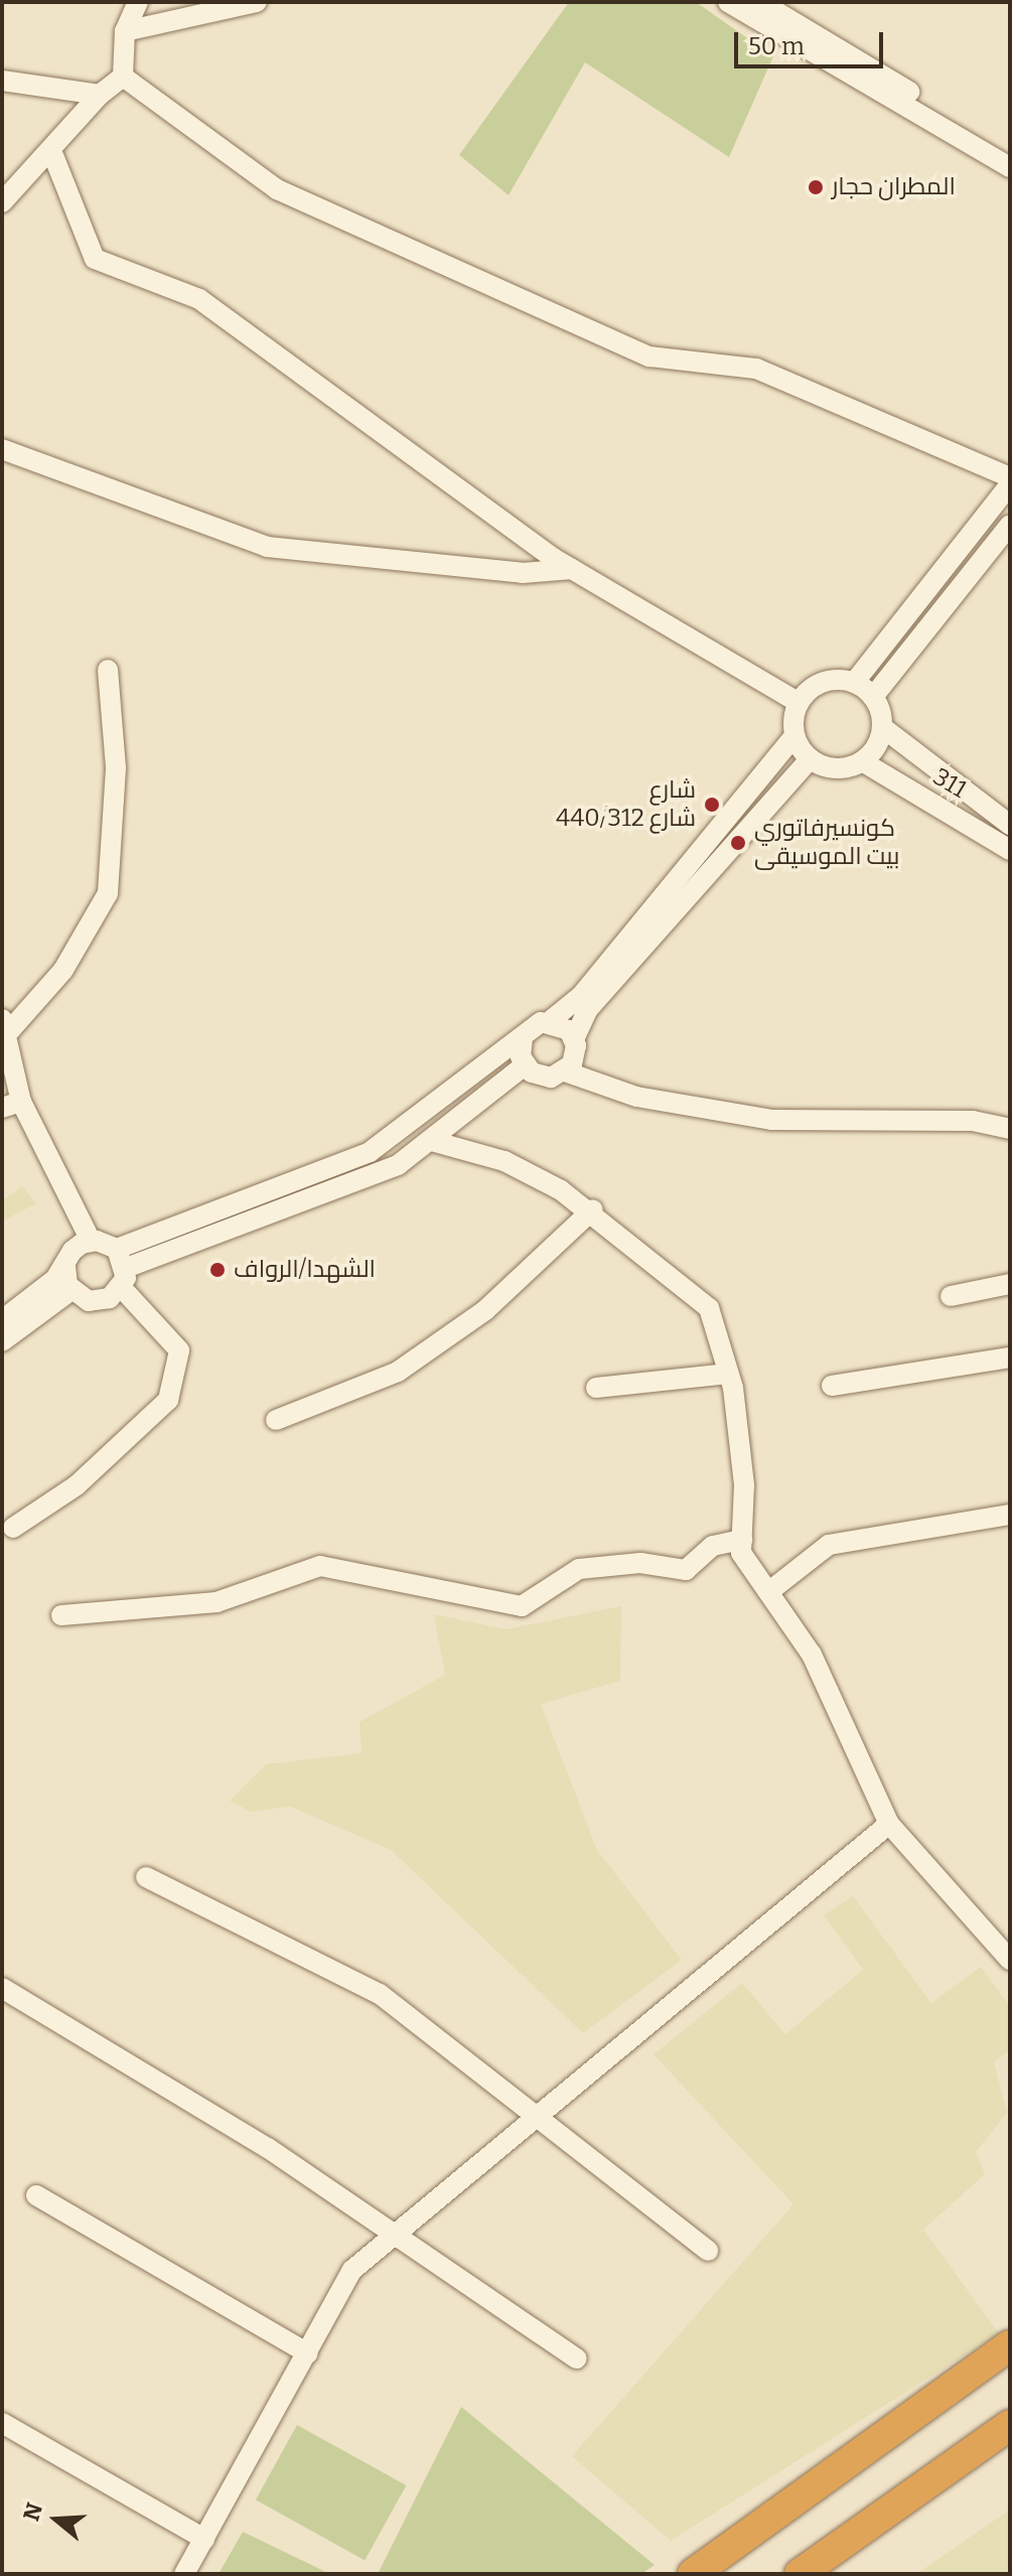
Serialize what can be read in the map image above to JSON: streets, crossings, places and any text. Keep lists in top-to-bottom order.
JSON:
{
  "streets": {
    "street": ["311"]
  },
  "places": [
    "المطران حجار",
    "شارع 440/شارع 312",
    "كونسيرفاتوري بيت الموسيقى",
    "الشهدا/الرواف"
  ],
  "scale_bar": "50 m",
  "north": "left"
}
